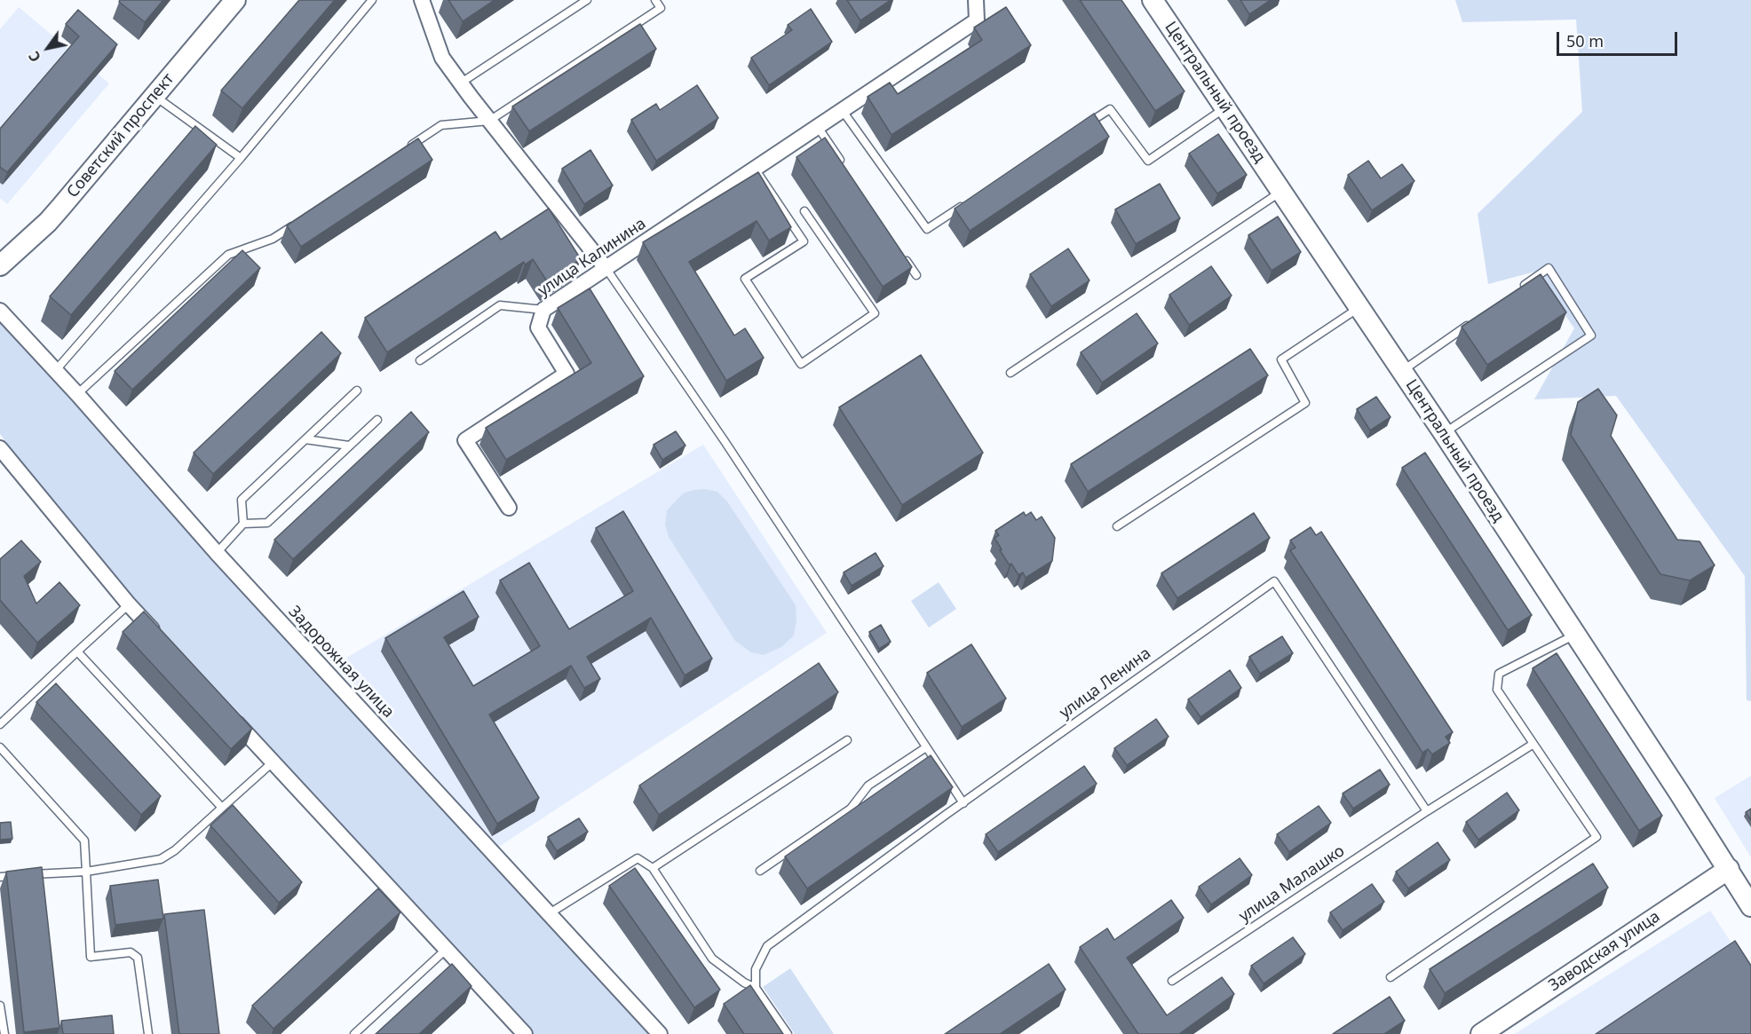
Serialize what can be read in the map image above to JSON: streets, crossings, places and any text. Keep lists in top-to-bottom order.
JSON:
{
  "streets": {
    "main road": ["Центральный проезд", "Советский проспект", "Заводская улица"],
    "street": ["улица Калинина", "Задорожная улица"],
    "lane": ["улица Ленина", "улица Малашко"]
  },
  "crossings": [
    ["Центральный проезд", "Заводская улица"],
    ["улица Ленина", "улица Малашко"]
  ],
  "scale_bar": "50 m",
  "north": "bottom left"
}
